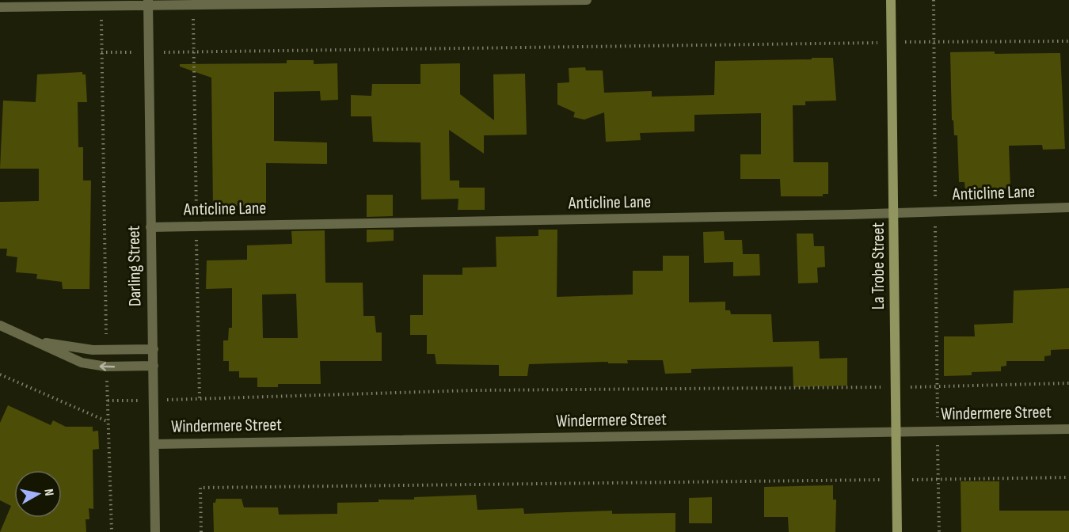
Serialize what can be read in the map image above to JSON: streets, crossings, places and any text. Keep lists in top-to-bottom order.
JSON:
{
  "streets": {
    "main road": ["La Trobe Street"],
    "street": ["Anticline Lane", "Darling Street", "Windermere Street"]
  },
  "crossings": [
    ["Anticline Lane", "Darling Street"],
    ["Anticline Lane", "La Trobe Street"],
    ["Darling Street", "Windermere Street"],
    ["La Trobe Street", "Windermere Street"]
  ],
  "north": "right"
}
